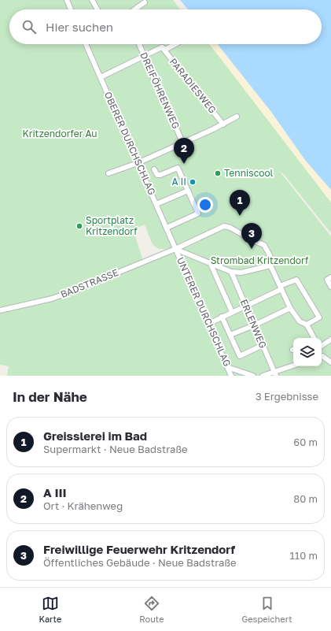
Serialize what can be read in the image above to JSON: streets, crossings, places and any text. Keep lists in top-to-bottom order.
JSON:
{
  "streets": {
    "street": [
      "PARADIESWEG",
      "DREIFÖHRENWEG",
      "OBERER DURCHSCHLAG",
      "BADSTRASSE",
      "UNTERER DURCHSCHLAG",
      "ERLENWEG"
    ]
  },
  "crossings": [
    ["OBERER DURCHSCHLAG", "BADSTRASSE"],
    ["OBERER DURCHSCHLAG", "UNTERER DURCHSCHLAG"],
    ["BADSTRASSE", "UNTERER DURCHSCHLAG"]
  ],
  "parks": ["Kritzendorfer Au", "Strombad Kritzendorf"],
  "places": ["Tenniscool", "A II", "Sportplatz Kritzendorf"],
  "page": {
    "search": "Hier suchen",
    "pins": ["2", "1", "3"],
    "heading": ["In der Nähe", "3 Ergebnisse"],
    "list": [
      {
        "mark": "1",
        "name": "Greisslerei im Bad",
        "note": "Supermarkt · Neue Badstraße",
        "value": "60 m"
      },
      {
        "mark": "2",
        "name": "A III",
        "note": "Ort · Krähenweg",
        "value": "80 m"
      },
      {
        "mark": "3",
        "name": "Freiwillige Feuerwehr Kritzendorf",
        "note": "Öffentliches Gebäude · Neue Badstraße",
        "value": "110 m"
      }
    ],
    "nav": ["Karte", "Route", "Gespeichert"]
  }
}
